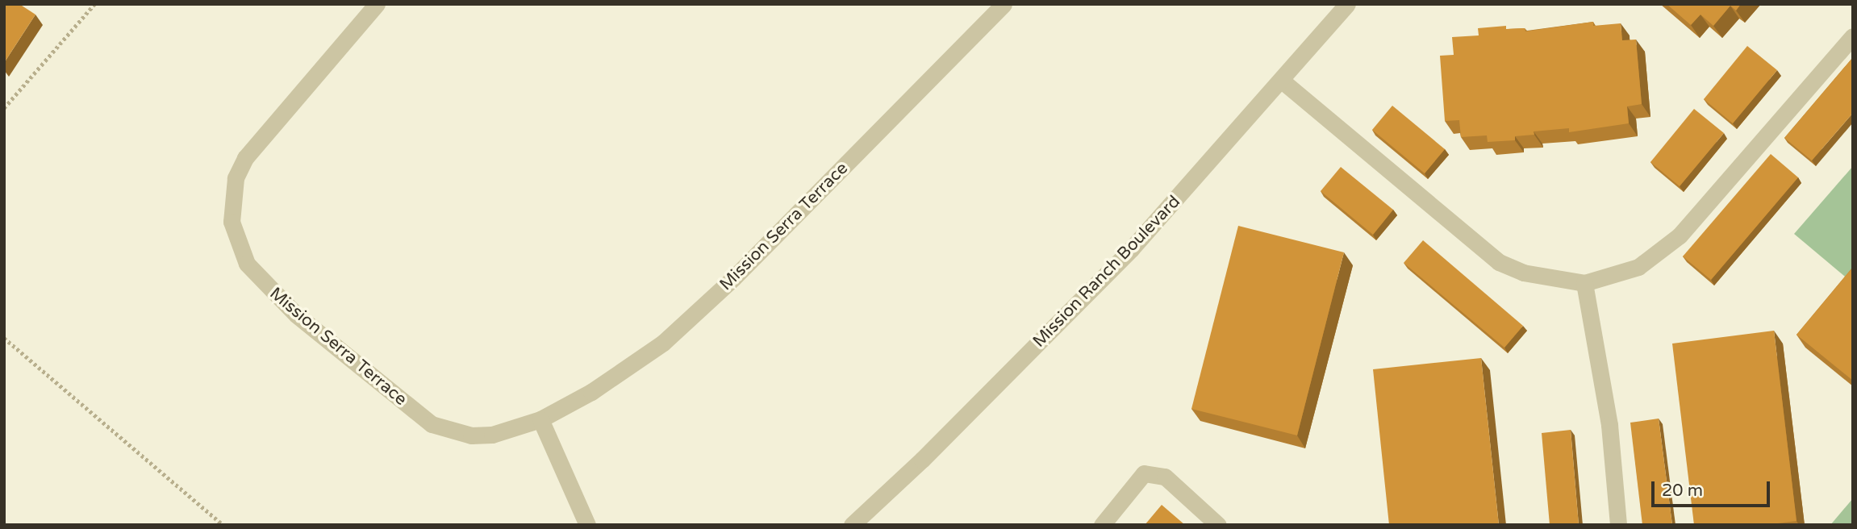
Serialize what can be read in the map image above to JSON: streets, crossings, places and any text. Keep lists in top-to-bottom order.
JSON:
{
  "streets": {
    "street": ["Mission Serra Terrace", "Mission Ranch Boulevard"]
  },
  "scale_bar": "20 m"
}
